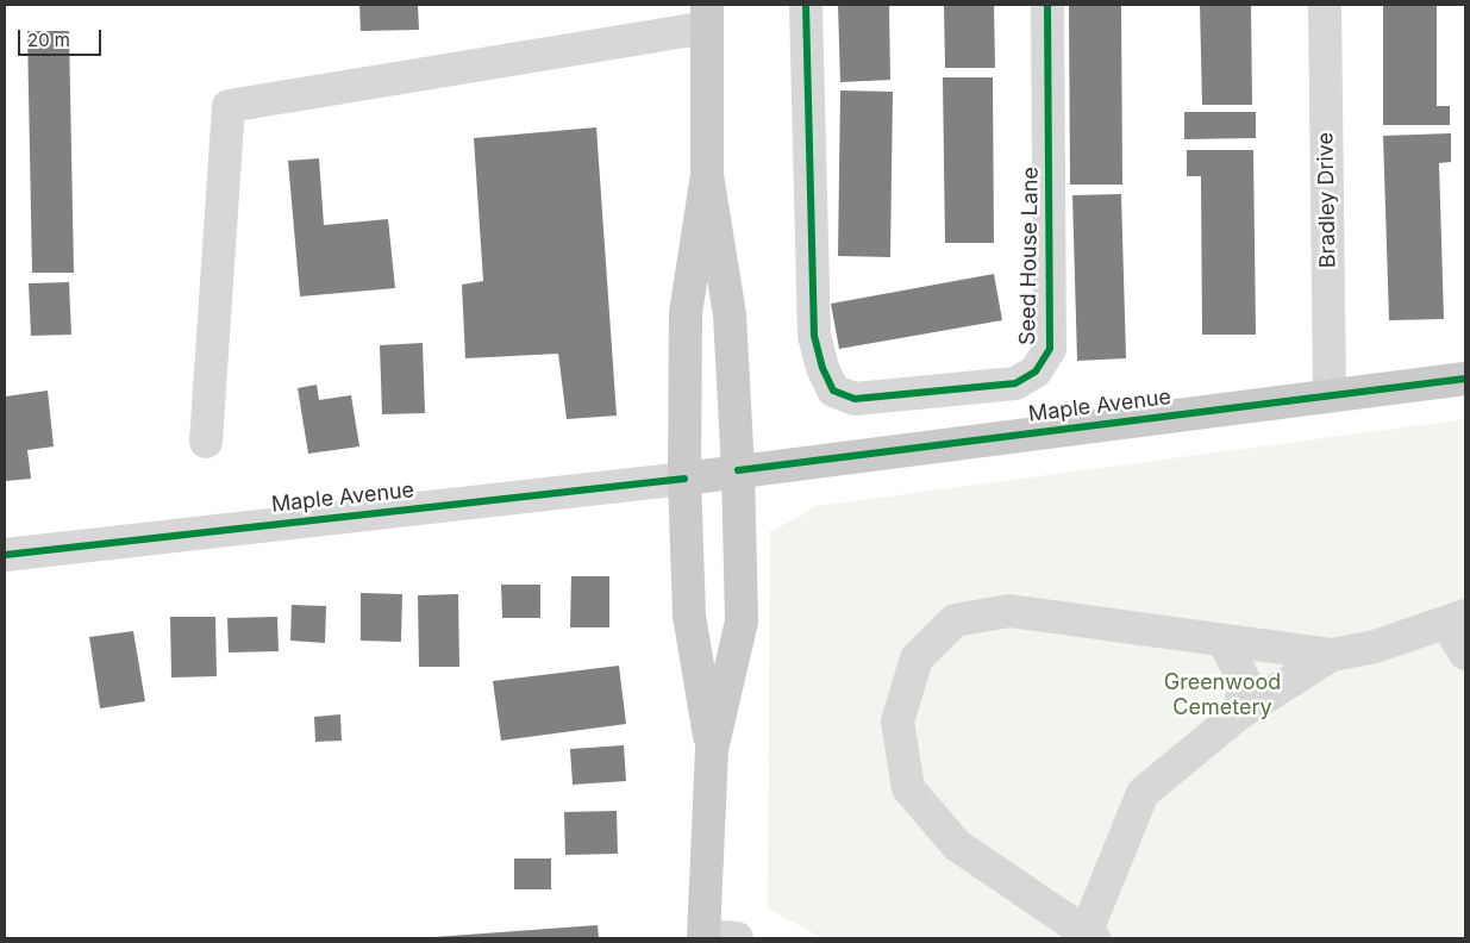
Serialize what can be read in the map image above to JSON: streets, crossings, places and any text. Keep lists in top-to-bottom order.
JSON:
{
  "streets": {
    "main road": ["Maple Avenue"],
    "street": ["Bradley Drive", "Seed House Lane"]
  },
  "crossings": [
    ["Bradley Drive", "Maple Avenue"]
  ],
  "parks": ["Greenwood Cemetery"],
  "scale_bar": "20 m"
}
